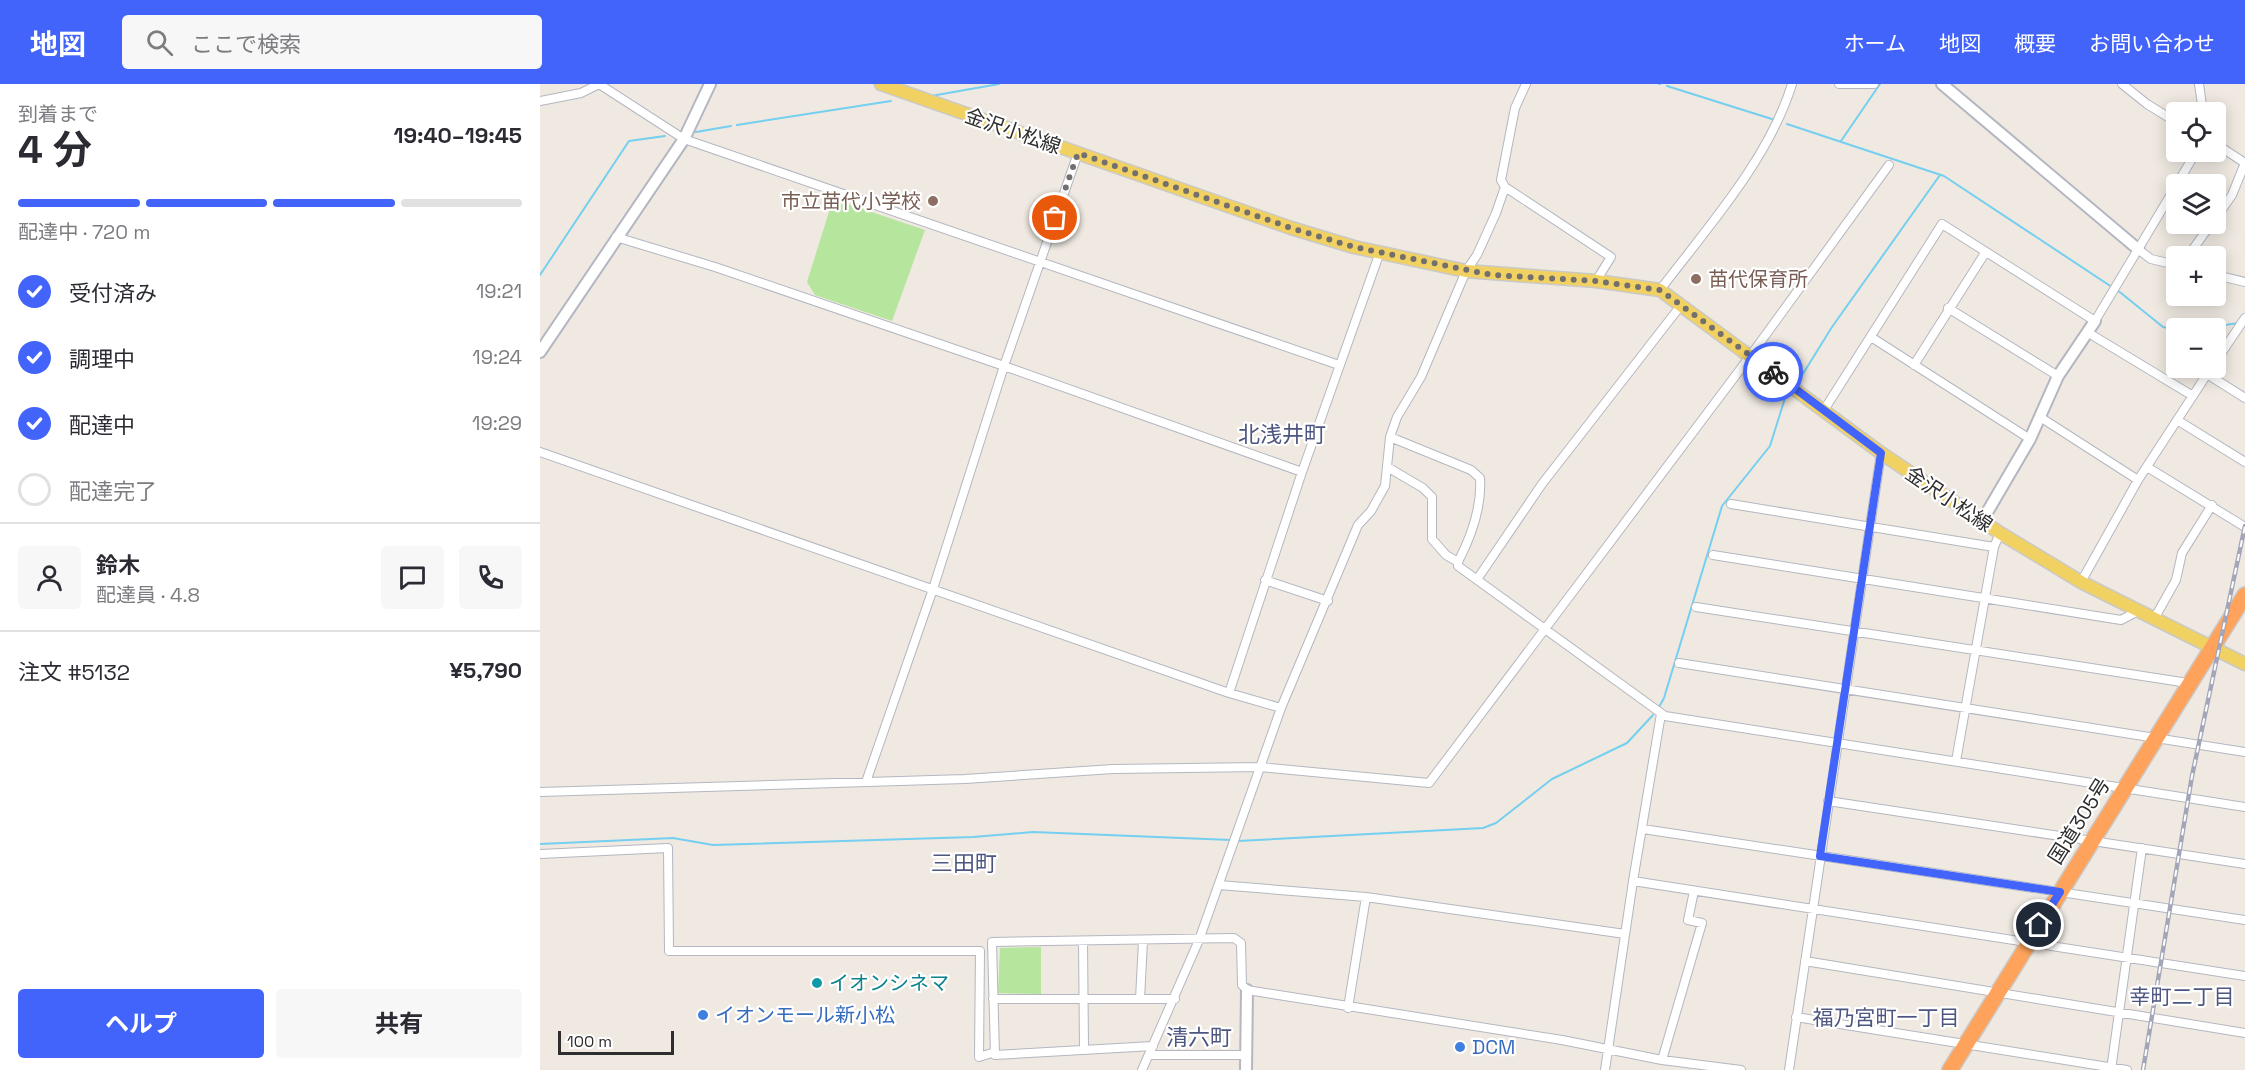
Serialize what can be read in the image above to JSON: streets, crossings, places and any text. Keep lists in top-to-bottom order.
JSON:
{
  "streets": {
    "highway": ["国道305号"],
    "main road": ["金沢小松線"]
  },
  "crossings": [
    ["金沢小松線", "国道305号"]
  ],
  "districts": [
    "北浅井町",
    "三田町",
    "幸町二丁目",
    "福乃宮町一丁目",
    "清六町"
  ],
  "places": [
    "市立苗代小学校",
    "苗代保育所",
    "イオンシネマ",
    "イオンモール新小松",
    "DCM"
  ],
  "scale_bar": "100 m",
  "page": {
    "header": "地図",
    "search": "ここで検索",
    "nav": [
      "ホーム",
      "地図",
      "概要",
      "お問い合わせ"
    ],
    "heading": ["4 分", "到着まで", "19:40–19:45"],
    "panel": [
      "鈴木",
      "配達員 · 4.8",
      "注文 #5132",
      "¥5,790"
    ],
    "map_buttons": ["+", "−"],
    "bar": "配達中 · 720 m",
    "list": [
      ["受付済み", "19:21"],
      ["調理中", "19:24"],
      ["配達中", "19:29"],
      "配達完了"
    ],
    "buttons": ["ヘルプ", "共有"],
    "scale": "100 m"
  }
}
